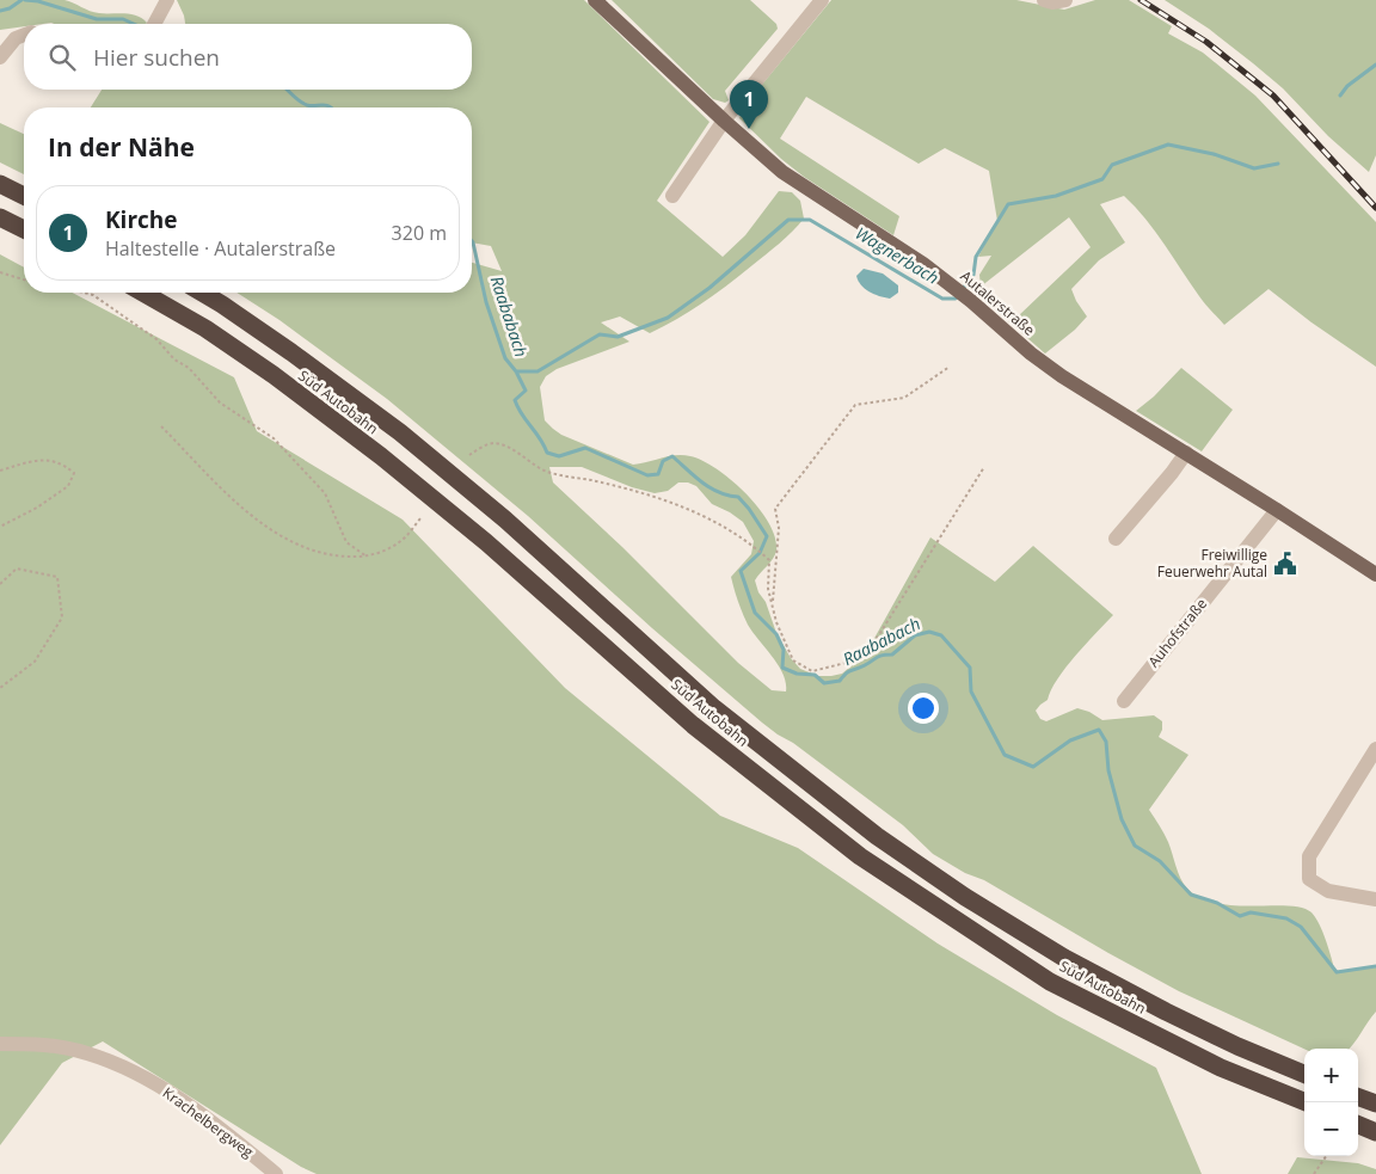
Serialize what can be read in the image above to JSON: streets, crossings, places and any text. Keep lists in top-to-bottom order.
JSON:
{
  "streets": {
    "highway": ["Süd Autobahn"],
    "main road": ["Autalerstraße"],
    "street": ["Auhofstraße", "Krachelbergweg"]
  },
  "crossings": [
    ["Autalerstraße", "Auhofstraße"]
  ],
  "water": ["Wagnerbach", "Raababach"],
  "places": {
    "public building": ["Freiwillige Feuerwehr Autal"]
  },
  "page": {
    "search": "Hier suchen",
    "pins": "1",
    "heading": "In der Nähe",
    "list": [
      {
        "mark": "1",
        "name": "Kirche",
        "note": "Haltestelle · Autalerstraße",
        "value": "320 m"
      }
    ],
    "map_buttons": ["+", "−"]
  }
}
